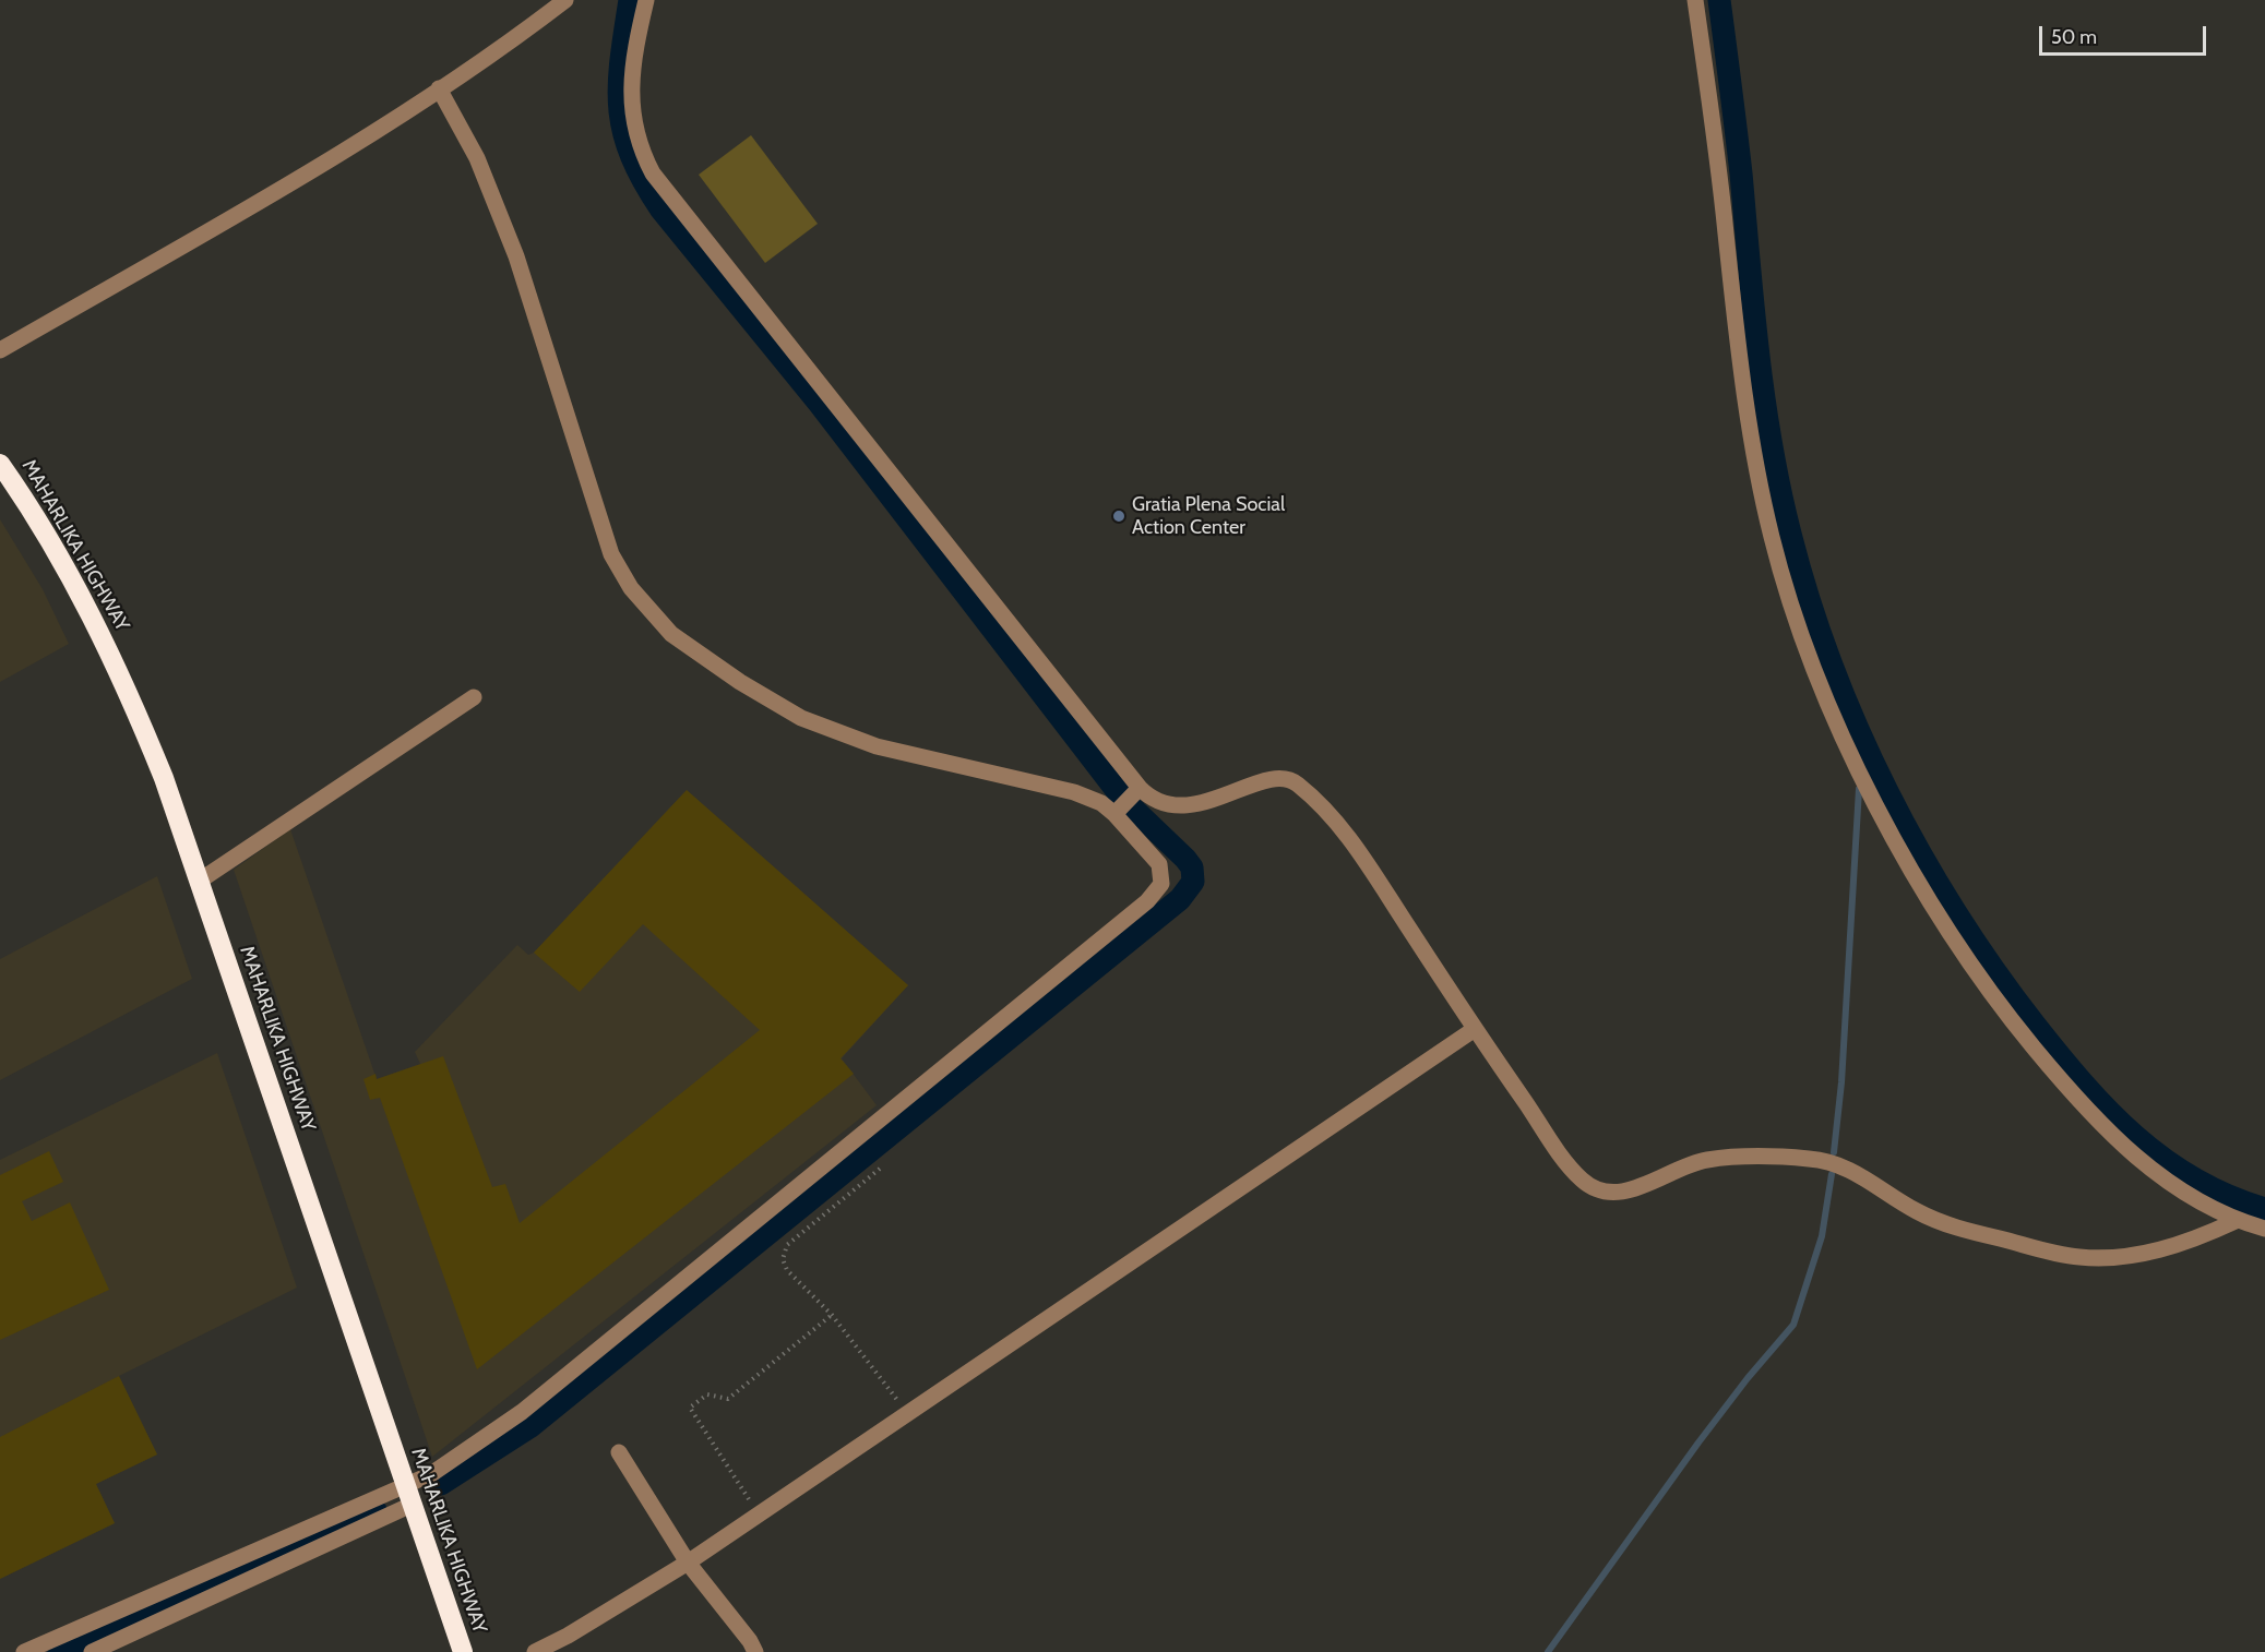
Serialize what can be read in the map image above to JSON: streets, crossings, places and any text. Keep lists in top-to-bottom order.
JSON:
{
  "streets": {
    "highway": ["MAHARLIKA HIGHWAY"]
  },
  "places": ["Gratia Plena Social Action Center"],
  "scale_bar": "50 m"
}
